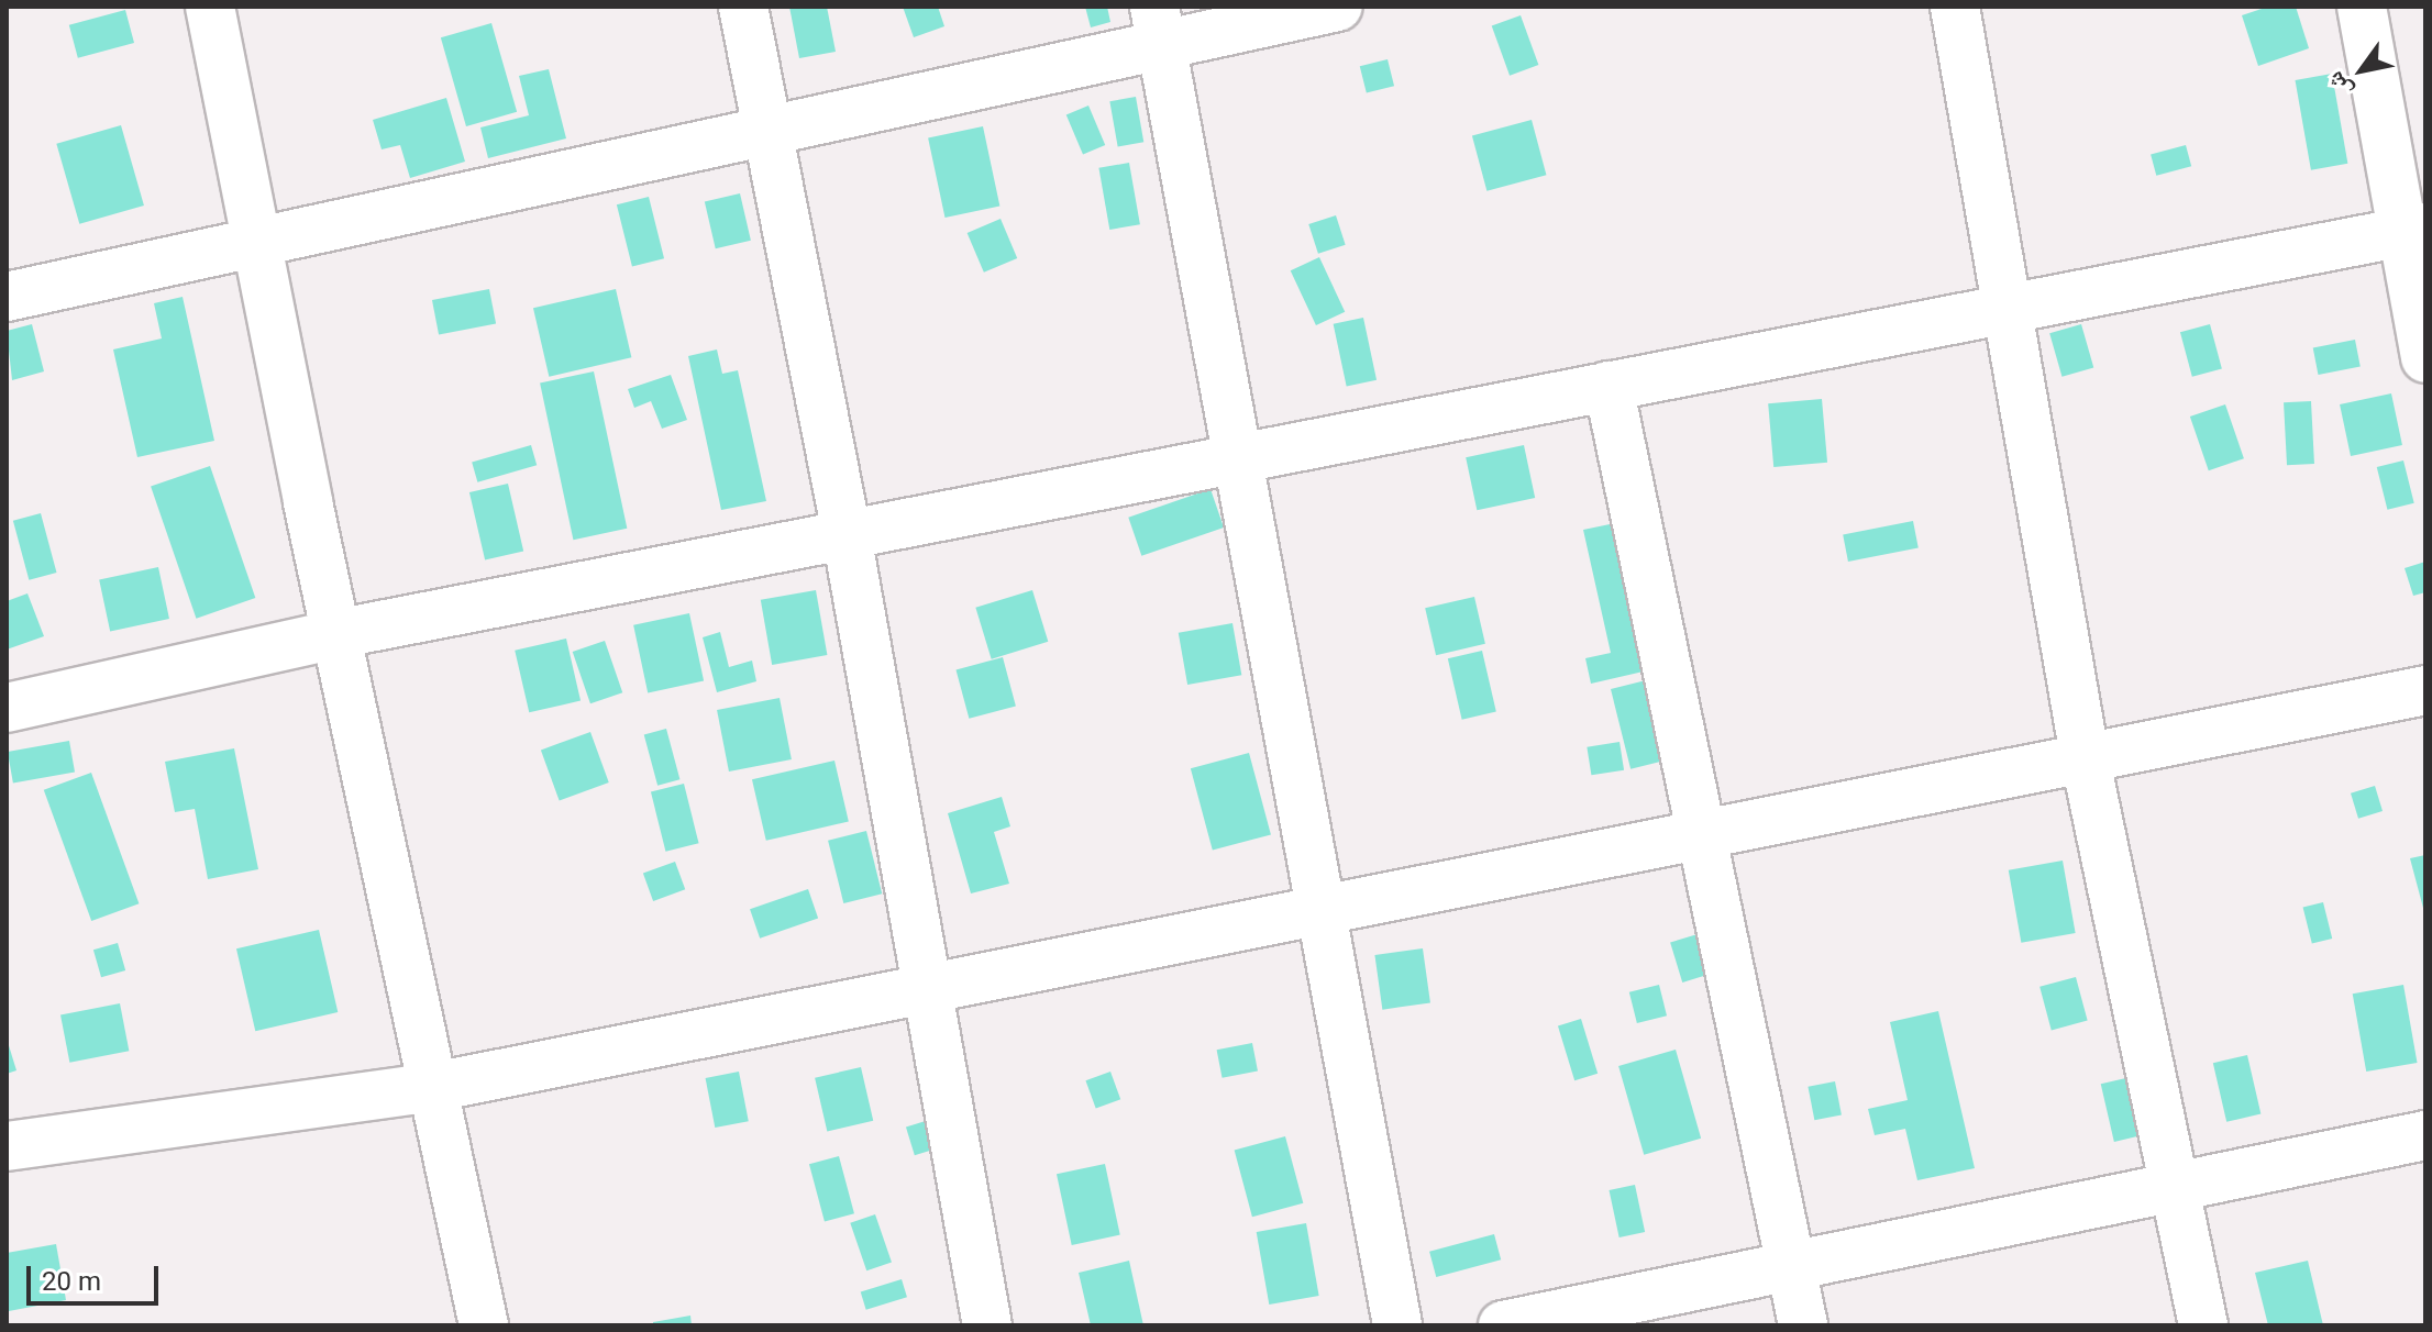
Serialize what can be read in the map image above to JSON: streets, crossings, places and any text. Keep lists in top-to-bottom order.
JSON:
{
  "scale_bar": "20 m",
  "north": "bottom left"
}
